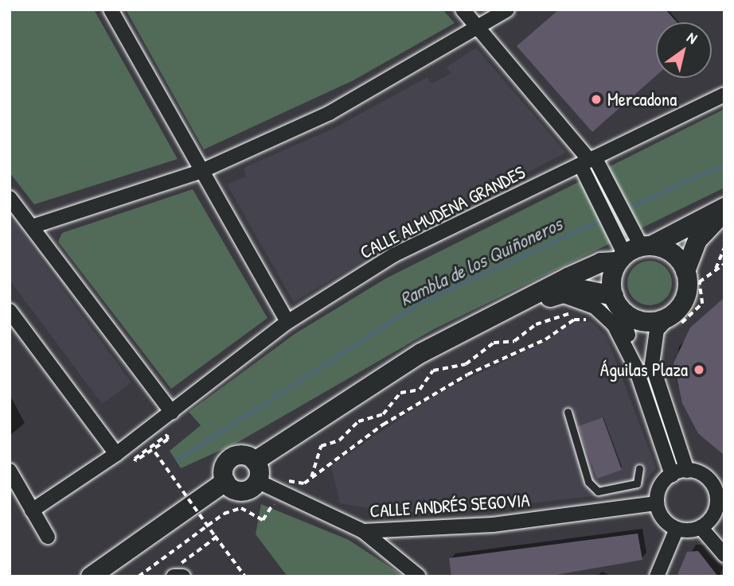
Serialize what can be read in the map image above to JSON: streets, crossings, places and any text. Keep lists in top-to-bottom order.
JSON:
{
  "streets": {
    "street": ["CALLE ALMUDENA GRANDES", "CALLE ANDRÉS SEGOVIA"]
  },
  "water": ["Rambla de los Quiñoneros"],
  "places": ["Mercadona", "Águilas Plaza"],
  "north": "top right"
}
